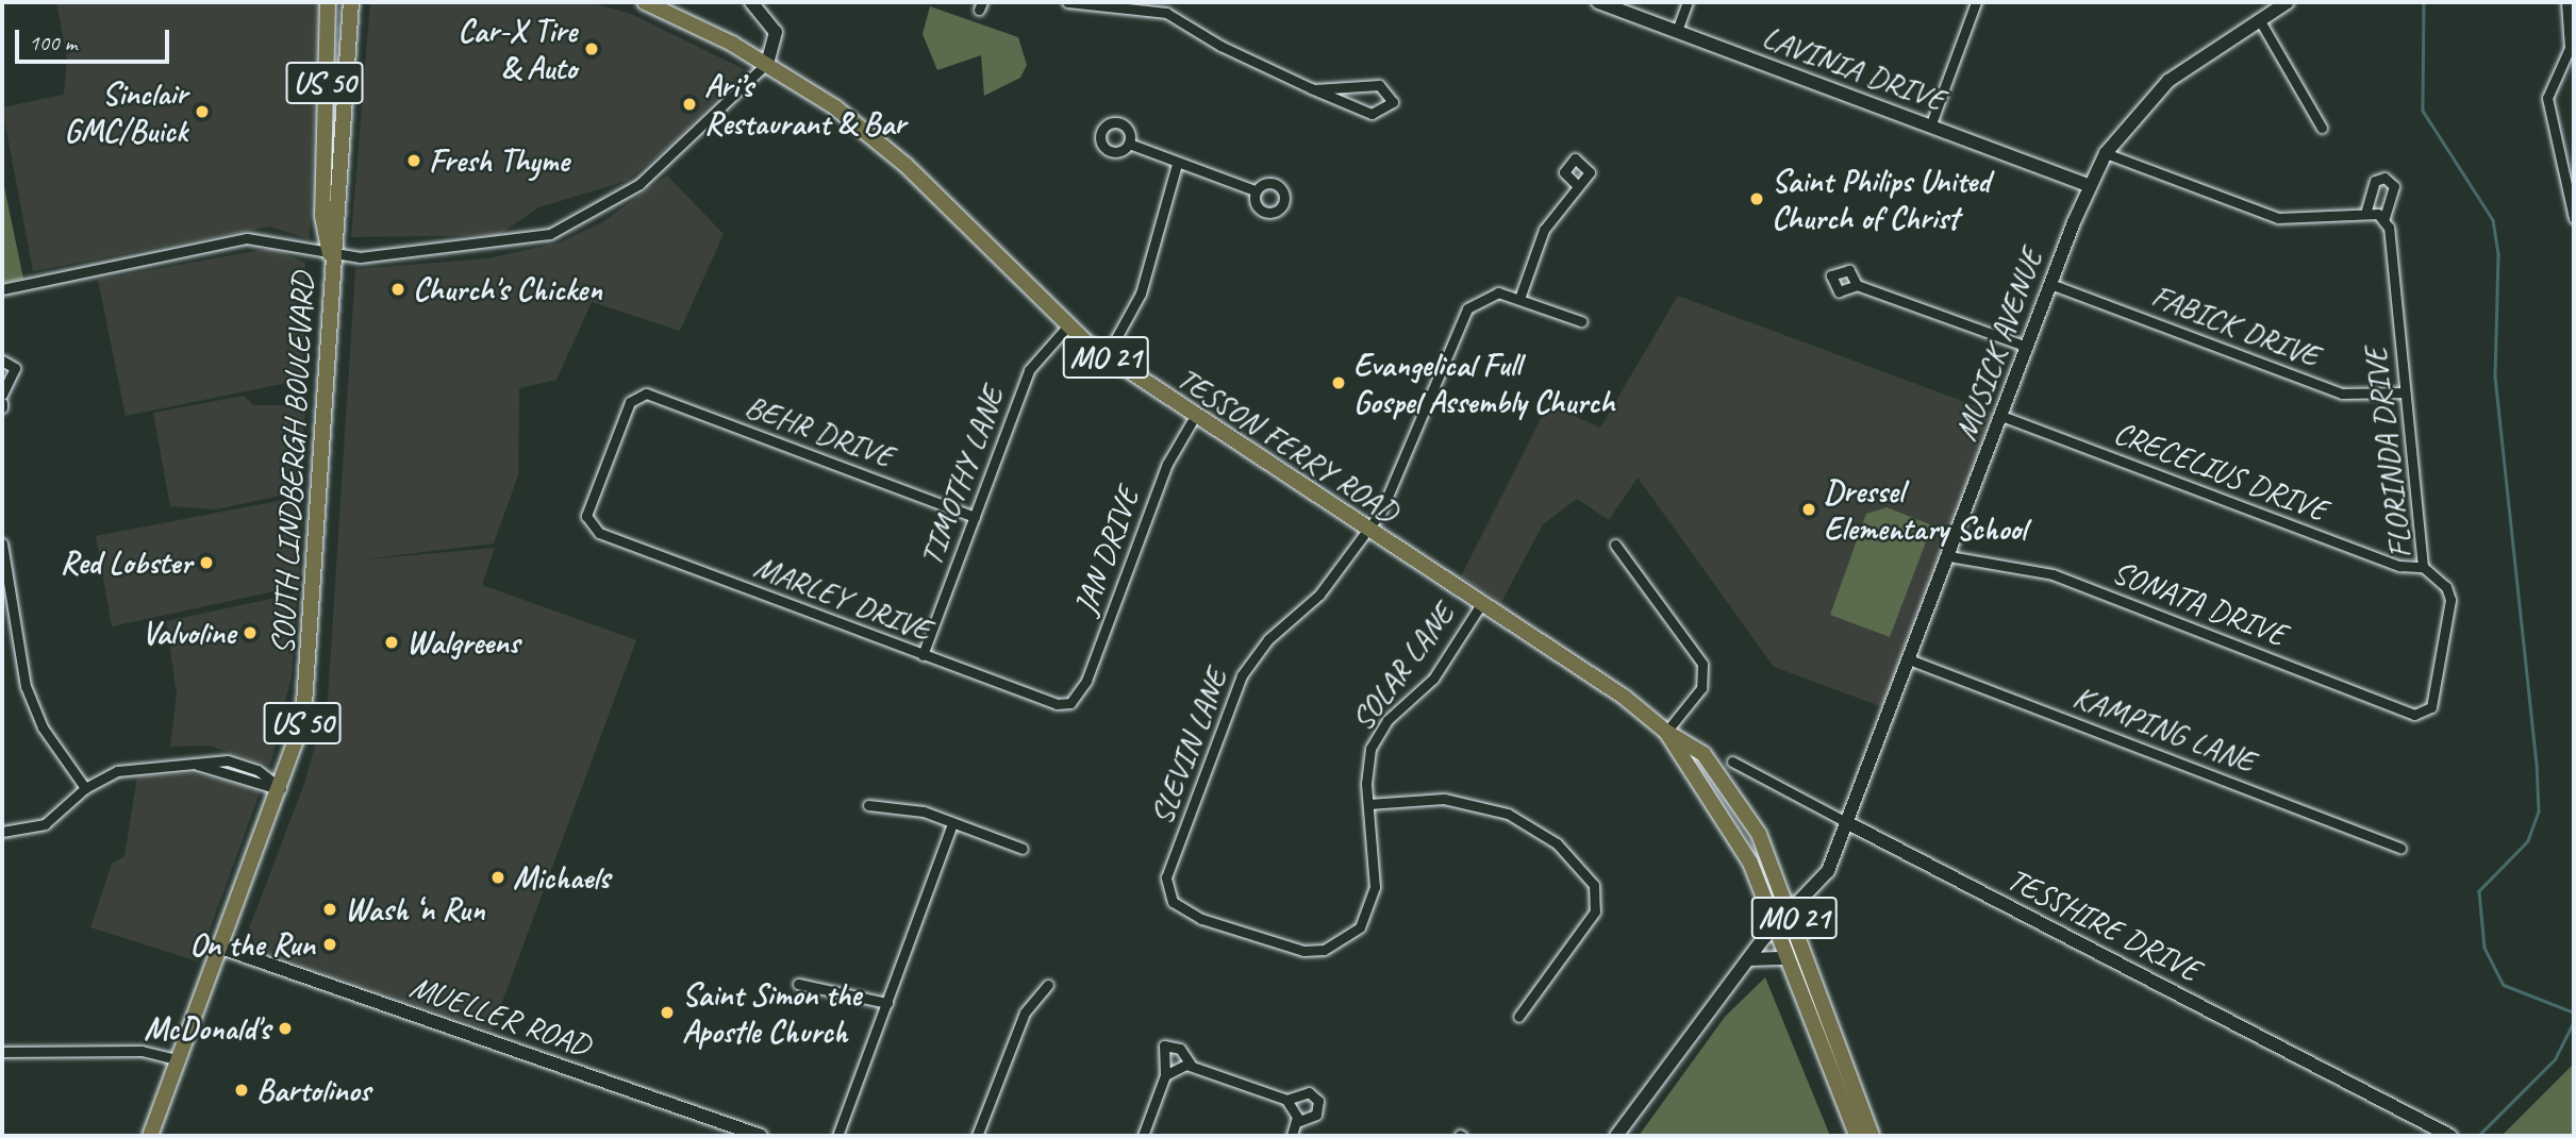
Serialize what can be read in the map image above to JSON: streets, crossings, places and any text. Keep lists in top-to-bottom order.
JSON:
{
  "streets": {
    "main road": [
      "US 50",
      "MO 21",
      "TESSON FERRY ROAD",
      "SOUTH LINDBERGH BOULEVARD"
    ],
    "street": [
      "LAVINIA DRIVE",
      "FABICK DRIVE",
      "MUSICK AVENUE",
      "BEHR DRIVE",
      "FLORINDA DRIVE",
      "CRECELIUS DRIVE",
      "TIMOTHY LANE",
      "JAN DRIVE",
      "MARLEY DRIVE",
      "SONATA DRIVE",
      "SOLAR LANE",
      "KAMPING LANE",
      "SLEVIN LANE",
      "TESSHIRE DRIVE",
      "MUELLER ROAD"
    ]
  },
  "crossings": [
    ["LAVINIA DRIVE", "MUSICK AVENUE"],
    ["FABICK DRIVE", "MUSICK AVENUE"],
    ["FABICK DRIVE", "FLORINDA DRIVE"],
    ["MUSICK AVENUE", "TESSON FERRY ROAD"],
    ["MUSICK AVENUE", "CRECELIUS DRIVE"],
    ["MUSICK AVENUE", "SONATA DRIVE"],
    ["MUSICK AVENUE", "KAMPING LANE"],
    ["MUSICK AVENUE", "TESSHIRE DRIVE"],
    ["BEHR DRIVE", "TIMOTHY LANE"],
    ["BEHR DRIVE", "MARLEY DRIVE"],
    ["TESSON FERRY ROAD", "TIMOTHY LANE"],
    ["TESSON FERRY ROAD", "JAN DRIVE"],
    ["TESSON FERRY ROAD", "SOLAR LANE"],
    ["TESSON FERRY ROAD", "SLEVIN LANE"],
    ["FLORINDA DRIVE", "CRECELIUS DRIVE"],
    ["FLORINDA DRIVE", "SONATA DRIVE"],
    ["SOUTH LINDBERGH BOULEVARD", "MUELLER ROAD"],
    ["TIMOTHY LANE", "MARLEY DRIVE"],
    ["JAN DRIVE", "MARLEY DRIVE"],
    ["SOLAR LANE", "SLEVIN LANE"]
  ],
  "places": [
    "Car-X Tire & Auto",
    "Ari’s Restaurant & Bar",
    "Sinclair GMC/Buick",
    "Fresh Thyme",
    "Saint Philips United Church of Christ",
    "Church's Chicken",
    "Evangelical Full Gospel Assembly Church",
    "Dressel Elementary School",
    "Red Lobster",
    "Valvoline",
    "Walgreens",
    "Michaels",
    "Wash ‘n Run",
    "On the Run",
    "Saint Simon the Apostle Church",
    "McDonald's",
    "Bartolinos"
  ],
  "scale_bar": "100 m"
}
